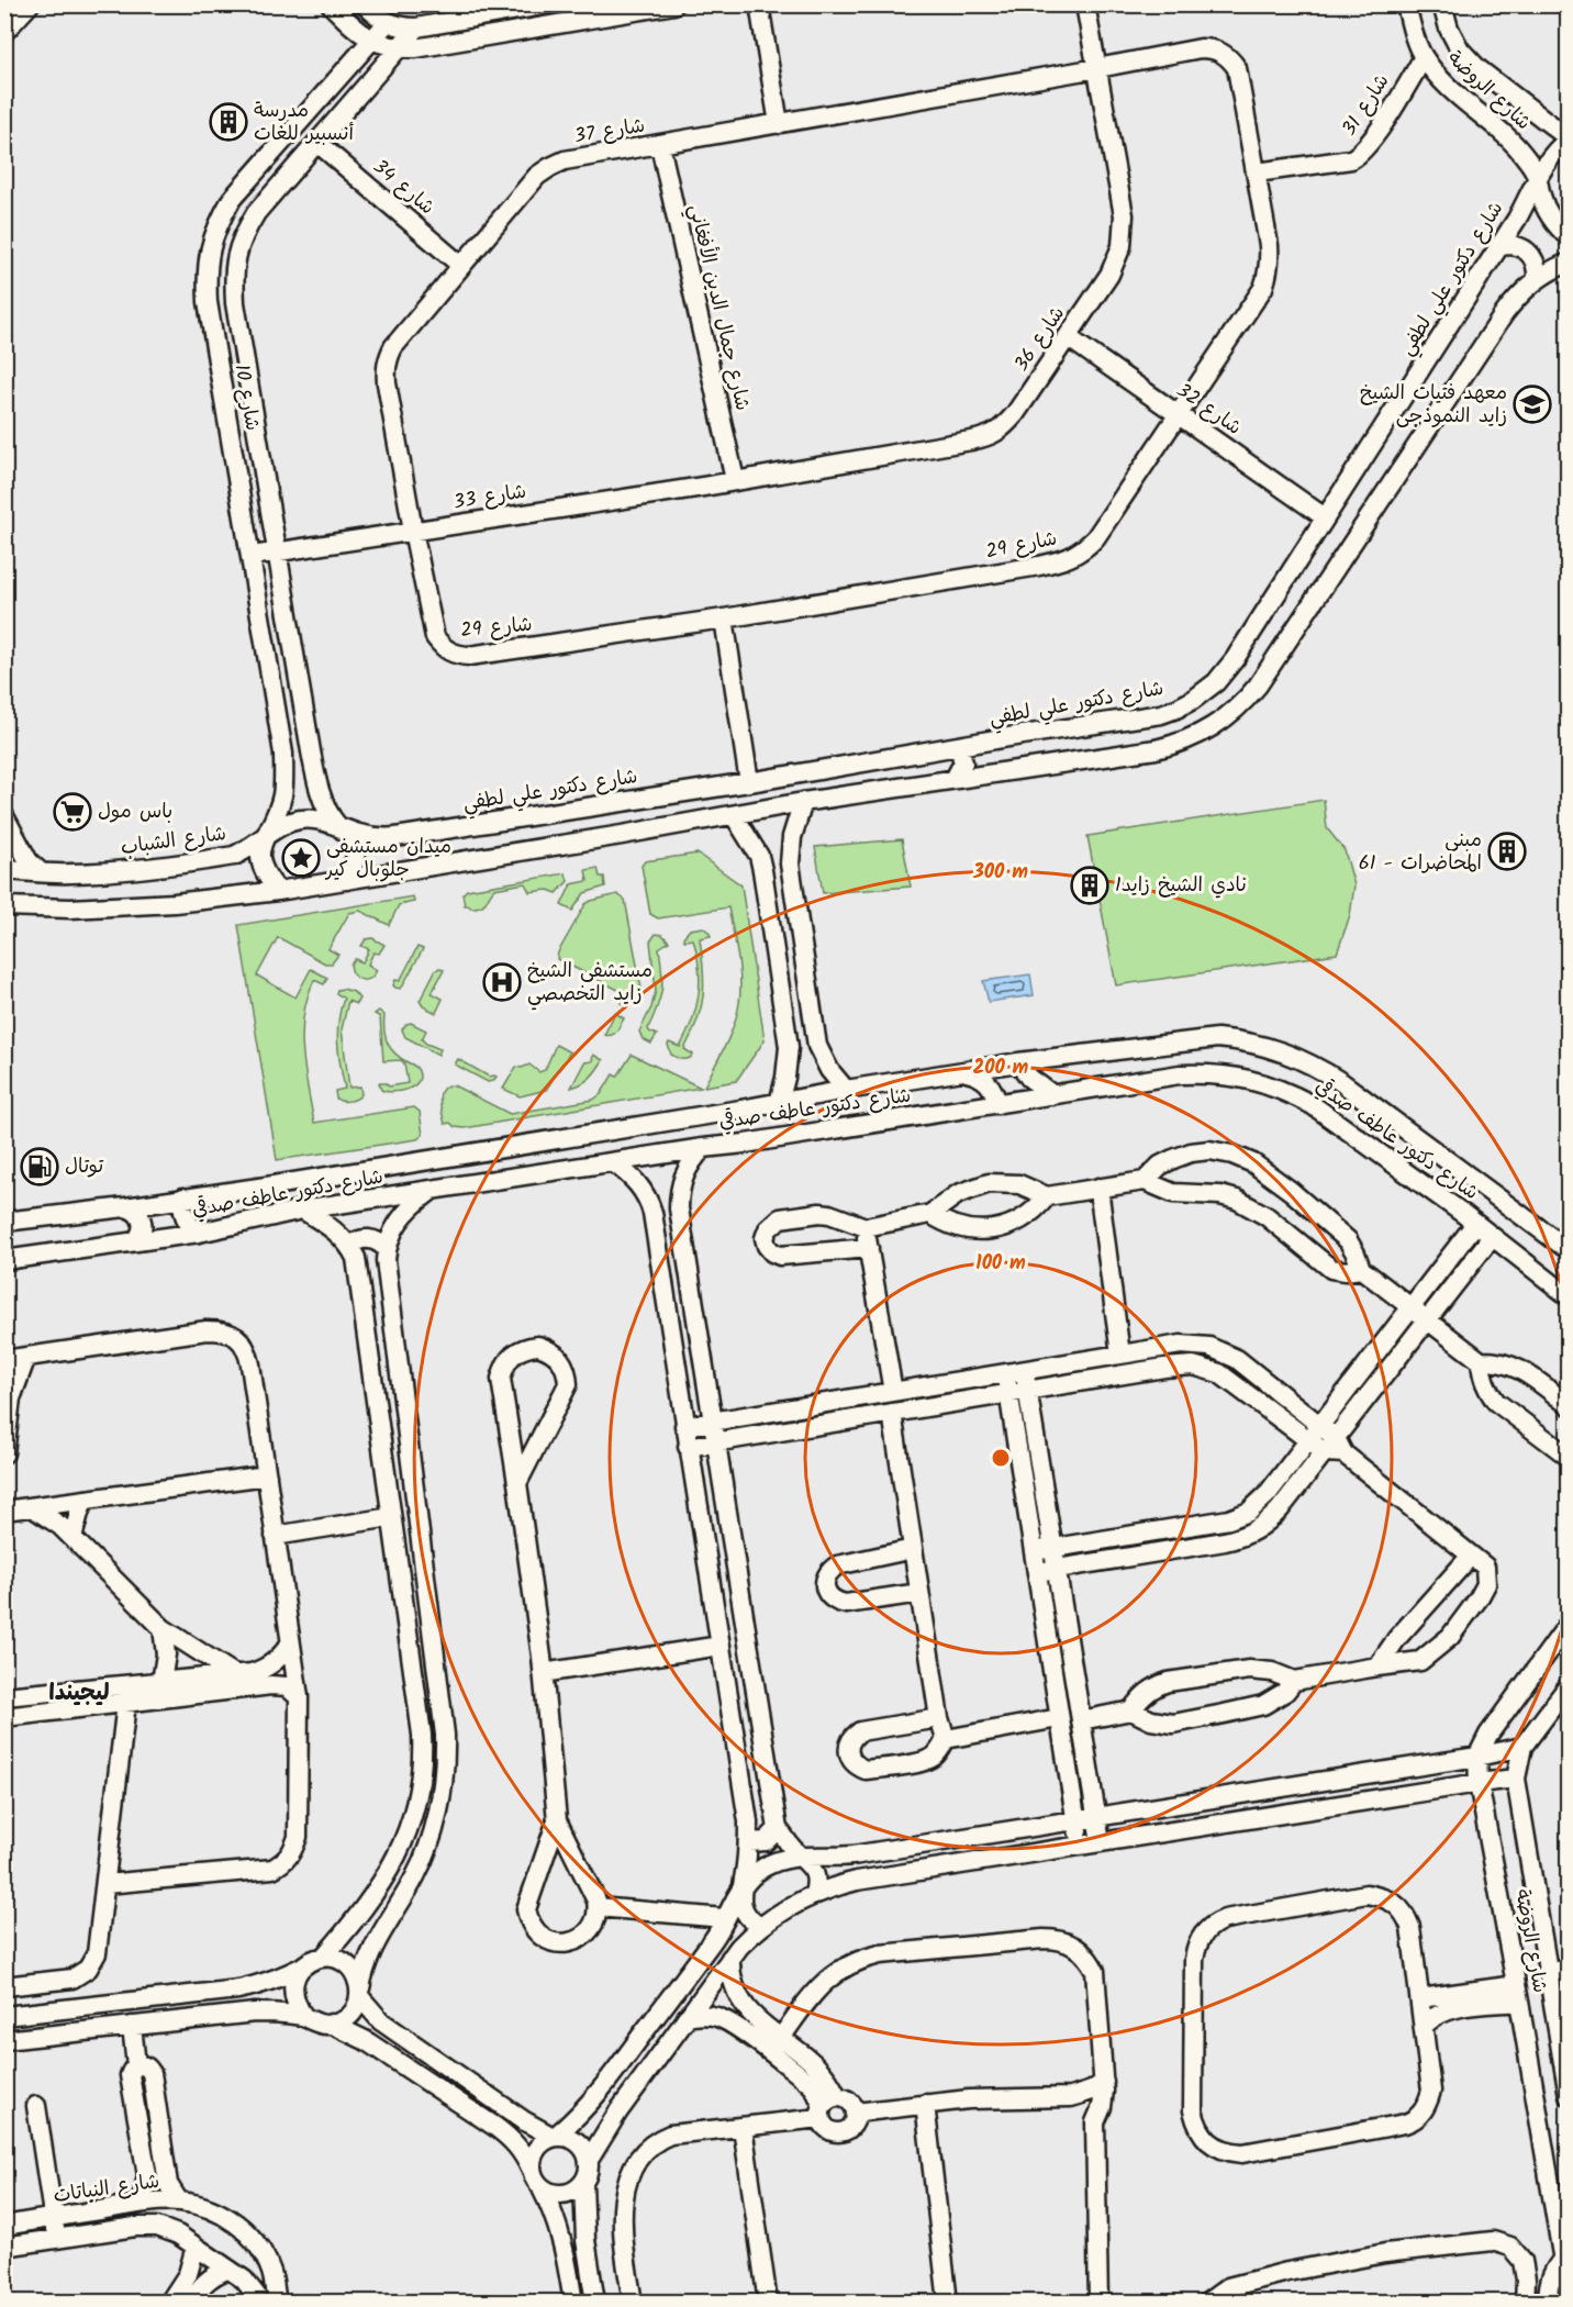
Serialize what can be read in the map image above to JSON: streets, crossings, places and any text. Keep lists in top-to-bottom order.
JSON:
{
  "streets": {
    "street": [
      "شارع الروضة",
      "شارع 31",
      "شارع 37",
      "شارع 34",
      "شارع دكتور علي لطفي",
      "شارع جمال الدين الأفغاني",
      "شارع 36",
      "شارع 10",
      "شارع 32",
      "شارع 33",
      "شارع 29",
      "شارع الشباب",
      "شارع دكتور عاطف صدقي",
      "شارع النباتات"
    ]
  },
  "crossings": [
    ["شارع الروضة", "شارع 31"],
    ["شارع الروضة", "شارع دكتور علي لطفي"],
    ["شارع 31", "شارع 29"],
    ["شارع 37", "شارع 34"],
    ["شارع 37", "شارع جمال الدين الأفغاني"],
    ["شارع 37", "شارع 36"],
    ["شارع 37", "شارع 33"],
    ["شارع 37", "شارع 29"],
    ["شارع 34", "شارع 10"],
    ["شارع دكتور علي لطفي", "شارع 10"],
    ["شارع دكتور علي لطفي", "شارع 32"],
    ["شارع دكتور علي لطفي", "شارع الشباب"],
    ["شارع جمال الدين الأفغاني", "شارع 36"],
    ["شارع جمال الدين الأفغاني", "شارع 33"],
    ["شارع 36", "شارع 32"],
    ["شارع 36", "شارع 33"],
    ["شارع 36", "شارع 29"],
    ["شارع 10", "شارع 33"],
    ["شارع 10", "شارع الشباب"],
    ["شارع 32", "شارع 29"],
    ["شارع 33", "شارع 29"]
  ],
  "districts": ["ليجيندا"],
  "places": {
    "building": ["مدرسة أنسبير للغات", "مبنى المحاضرات - 61", "نادي الشيخ زايد1"],
    "school or university": ["معهد فتيات الشيخ زايد النموذجى"],
    "supermarket": ["باس مول"],
    "place": ["ميدان مستشفى جلوبال كير"],
    "hospital": ["مستشفى الشيخ زايد التخصصي"],
    "fuel station": ["توتال"]
  },
  "rings": ["300 m", "200 m", "100 m"]
}
